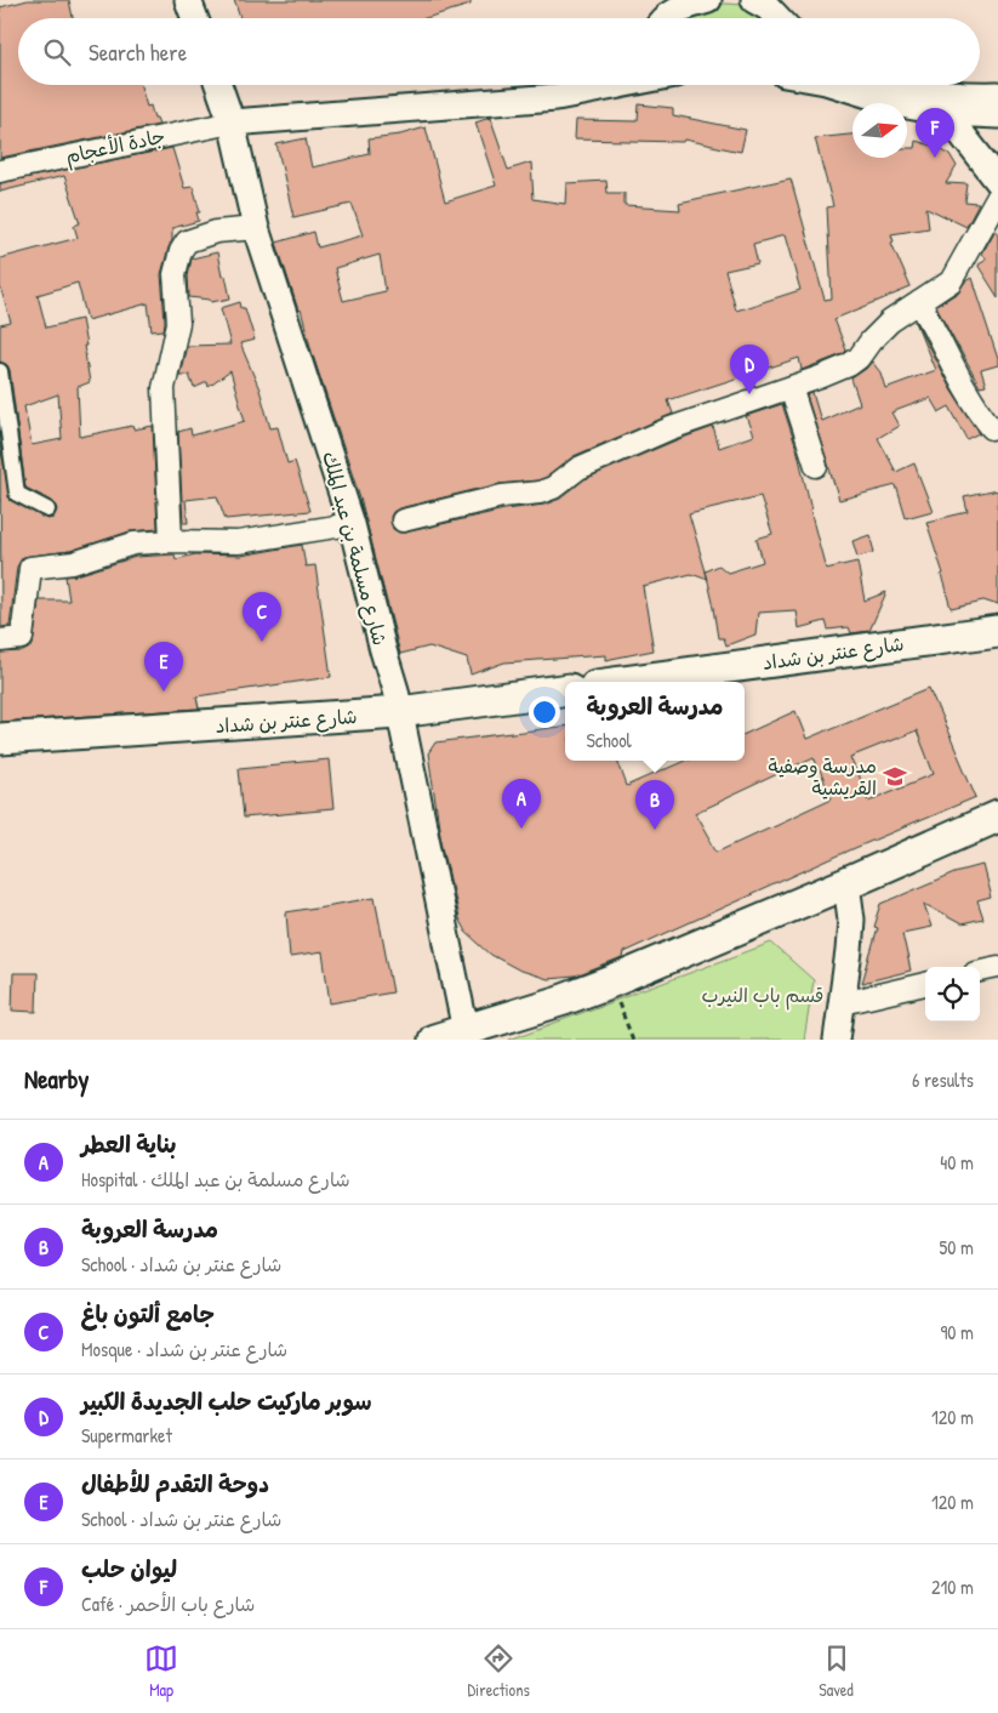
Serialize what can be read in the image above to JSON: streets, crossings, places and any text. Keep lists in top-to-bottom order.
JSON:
{
  "streets": {
    "main road": ["شارع عنتر بن شداد"],
    "street": ["جادة الأعجام", "شارع مسلمة بن عبد الملك"]
  },
  "crossings": [
    ["جادة الأعجام", "شارع مسلمة بن عبد الملك"],
    ["شارع مسلمة بن عبد الملك", "شارع عنتر بن شداد"]
  ],
  "parks": ["قسم باب النيرب"],
  "places": {
    "school or university": ["مدرسة وصفية القريشية"]
  },
  "north": "right",
  "page": {
    "search": "Search here",
    "pins": [
      "F",
      "D",
      "C",
      "E",
      "A",
      "B"
    ],
    "popup": ["مدرسة العروبة", "School"],
    "heading": ["Nearby", "6 results"],
    "list": [
      {
        "mark": "A",
        "name": "بناية العطر",
        "note": "Hospital · شارع مسلمة بن عبد الملك",
        "value": "40 m"
      },
      {
        "mark": "B",
        "name": "مدرسة العروبة",
        "note": "School · شارع عنتر بن شداد",
        "value": "50 m"
      },
      {
        "mark": "C",
        "name": "جامع ألتون باغ",
        "note": "Mosque · شارع عنتر بن شداد",
        "value": "90 m"
      },
      {
        "mark": "D",
        "name": "سوبر ماركيت حلب الجديدة الكبير",
        "note": "Supermarket",
        "value": "120 m"
      },
      {
        "mark": "E",
        "name": "دوحة التقدم للأطفال",
        "note": "School · شارع عنتر بن شداد",
        "value": "120 m"
      },
      {
        "mark": "F",
        "name": "ليوان حلب",
        "note": "Café · شارع باب الأحمر",
        "value": "210 m"
      }
    ],
    "nav": ["Map", "Directions", "Saved"]
  }
}
